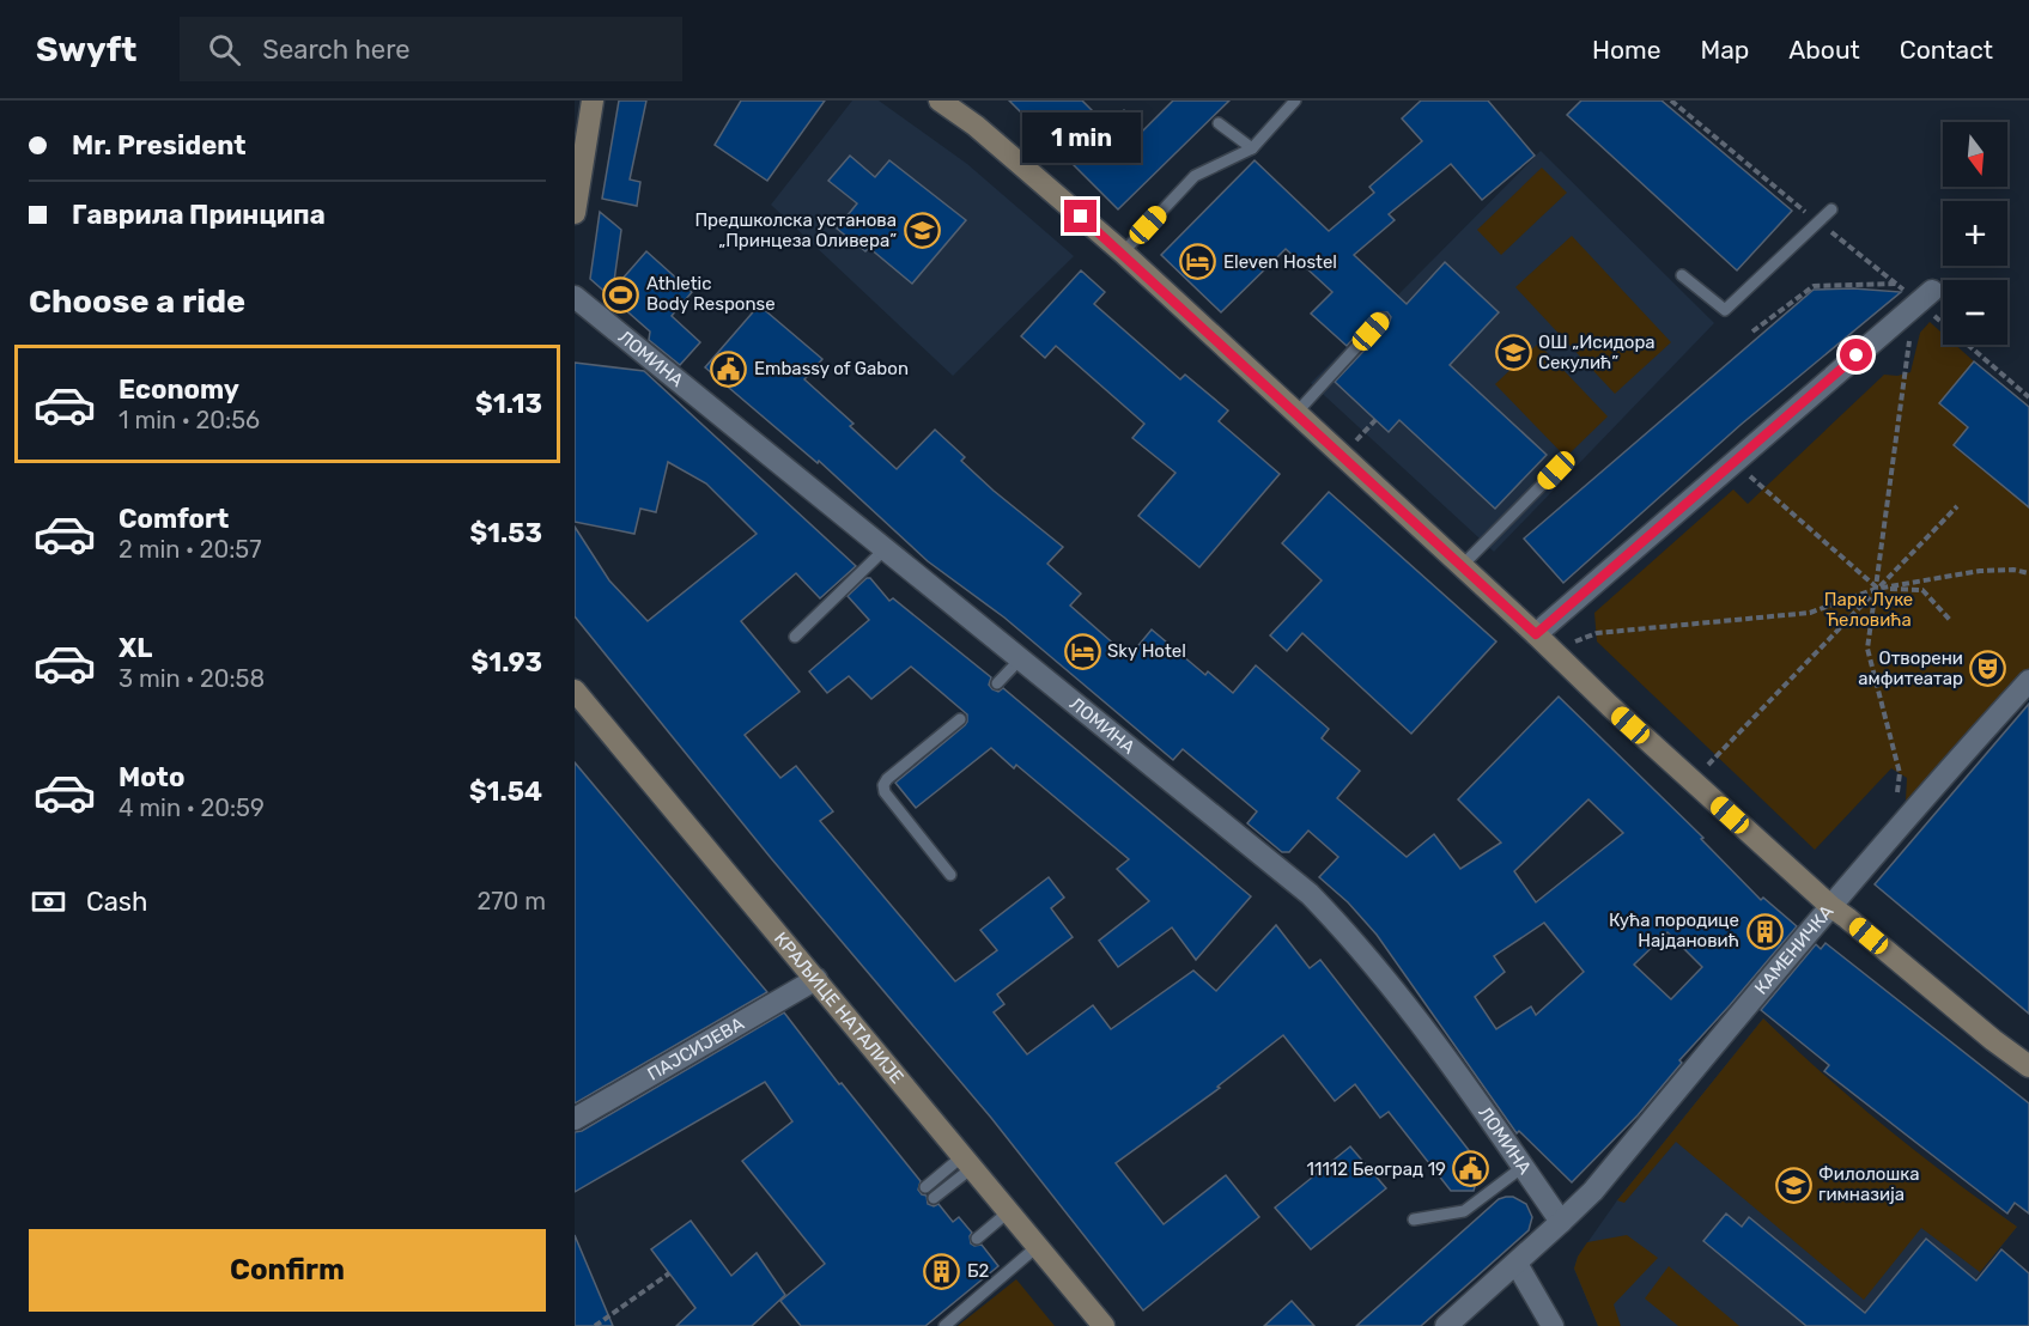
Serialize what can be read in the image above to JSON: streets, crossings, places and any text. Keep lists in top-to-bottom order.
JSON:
{
  "streets": {
    "street": [
      "ЛОМИНА",
      "КАМЕНИЧКА",
      "КРАЉИЦЕ НАТАЛИЈЕ",
      "ПАЈСИЈЕВА"
    ]
  },
  "crossings": [
    ["ЛОМИНА", "КАМЕНИЧКА"],
    ["КРАЉИЦЕ НАТАЛИЈЕ", "ПАЈСИЈЕВА"]
  ],
  "parks": ["Парк Луке Ћеловића"],
  "places": {
    "school or university": ["Предшколска установа „Принцеза Оливера”", "ОШ „Исидора Секулић”", "Филолошка гимназија"],
    "hotel": ["Eleven Hostel", "Sky Hotel"],
    "sports": ["Athletic Body Response"],
    "public building": ["Embassy of Gabon", "11112 Београд 19"],
    "theatre": ["Отворени амфитеатар"],
    "building": ["Кућа породице Најдановић", "Б2"]
  },
  "north": "bottom",
  "page": {
    "header": "Swyft",
    "search": "Search here",
    "nav": [
      "Home",
      "Map",
      "About",
      "Contact"
    ],
    "banner": ["Mr. President", "Гаврила Принципа"],
    "bubble": "1 min",
    "map_buttons": ["+", "−"],
    "heading": "Choose a ride",
    "list": [
      {
        "name": "Economy",
        "note": "1 min · 20:56",
        "value": "$1.13"
      },
      {
        "name": "Comfort",
        "note": "2 min · 20:57",
        "value": "$1.53"
      },
      {
        "name": "XL",
        "note": "3 min · 20:58",
        "value": "$1.93"
      },
      {
        "name": "Moto",
        "note": "4 min · 20:59",
        "value": "$1.54"
      }
    ],
    "pay": ["Cash", "270 m"],
    "buttons": "Confirm"
  }
}
